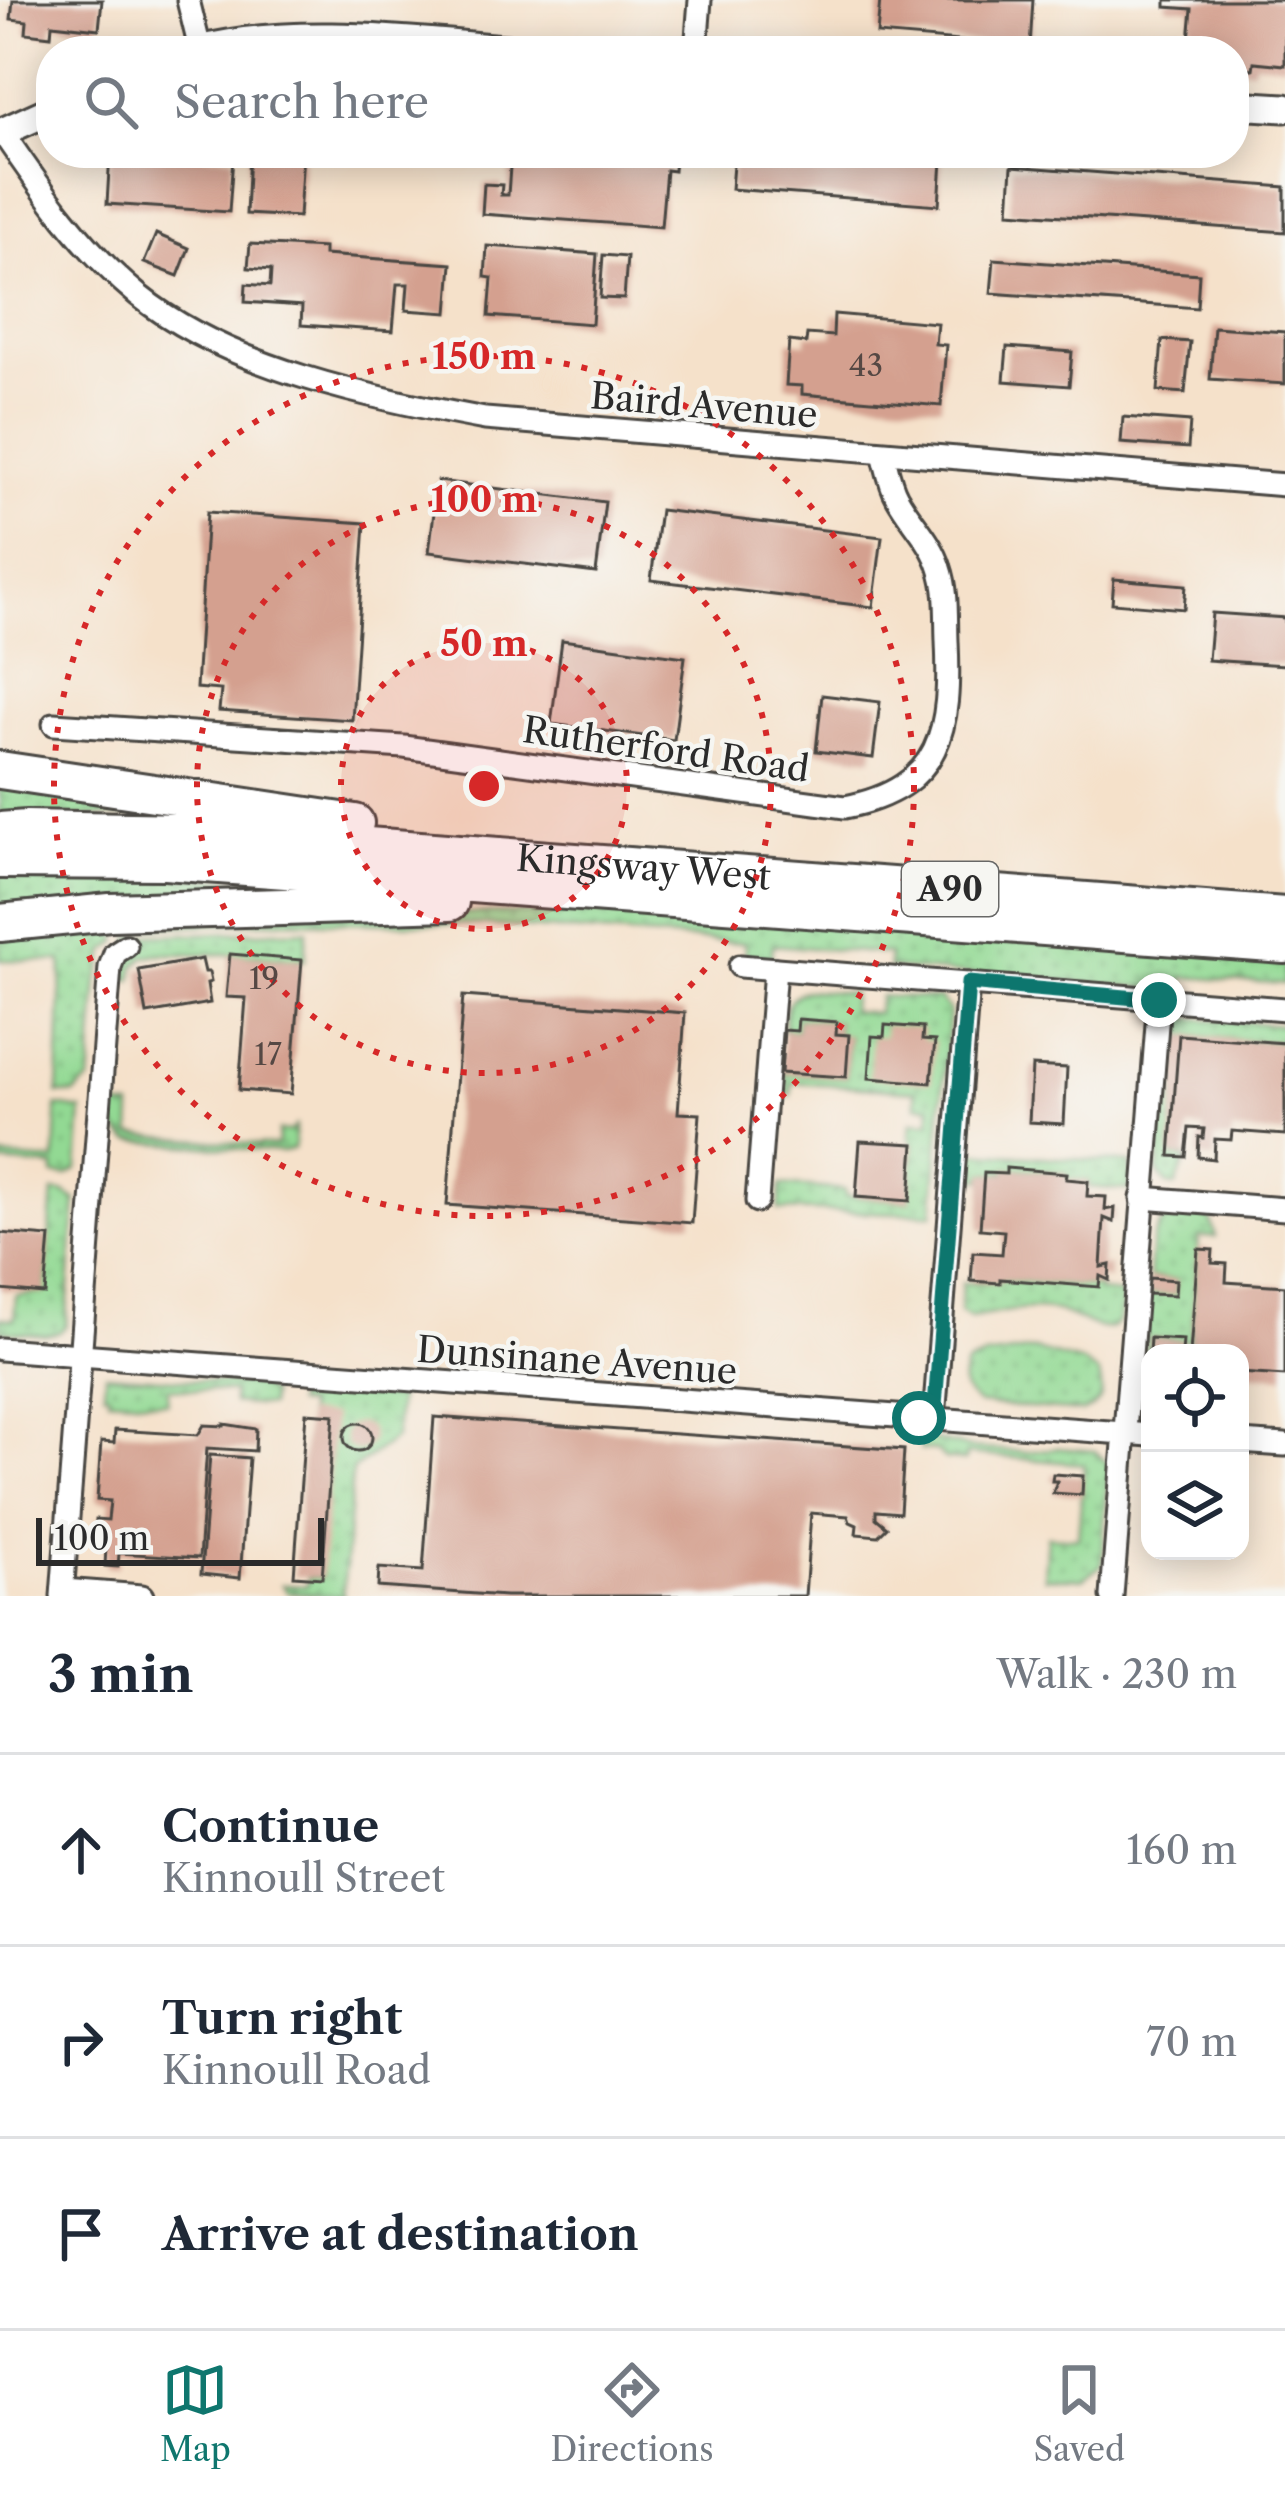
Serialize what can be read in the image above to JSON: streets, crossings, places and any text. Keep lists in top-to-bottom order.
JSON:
{
  "streets": {
    "highway": ["Kingsway West", "A90"],
    "street": ["Baird Avenue", "Rutherford Road", "Dunsinane Avenue"]
  },
  "crossings": [
    ["Baird Avenue", "Rutherford Road"],
    ["Kingsway West", "A90"]
  ],
  "house_numbers": ["43", "19", "17"],
  "scale_bar": "100 m",
  "page": {
    "search": "Search here",
    "scale": "100 m",
    "heading": ["3 min", "Walk · 230 m"],
    "list": [
      ["Continue", "Kinnoull Street", "160 m"],
      ["Turn right", "Kinnoull Road", "70 m"],
      "Arrive at destination"
    ],
    "nav": ["Map", "Directions", "Saved"]
  },
  "rings": ["150 m", "100 m", "50 m"]
}
